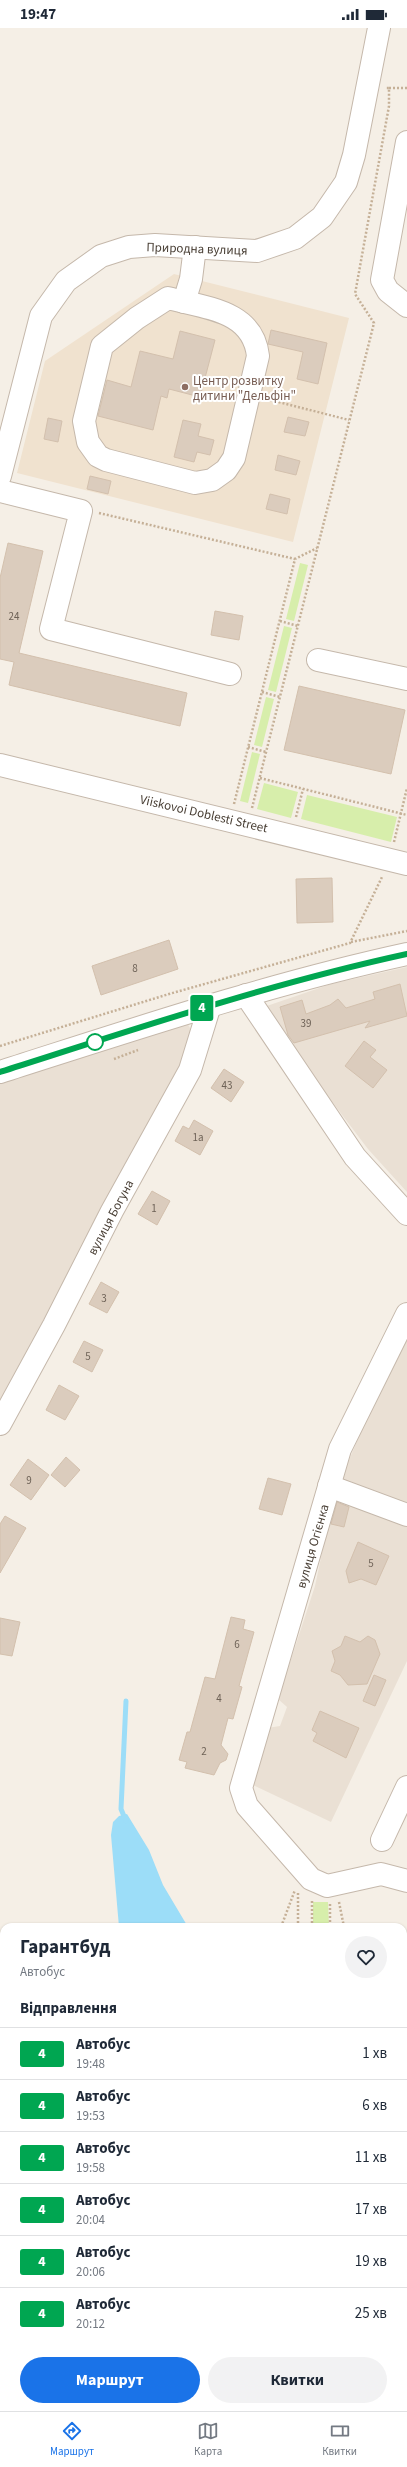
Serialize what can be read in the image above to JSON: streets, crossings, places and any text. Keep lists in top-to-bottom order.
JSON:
{
  "streets": {
    "street": [
      "Природна вулиця",
      "Viiskovoi Doblesti Street",
      "вулиця Богуна",
      "вулиця Огієнка"
    ]
  },
  "places": ["Центр розвитку дитини \"Дельфін\""],
  "lines": ["bus line 4"],
  "house_numbers": [
    "24",
    "8",
    "39",
    "43",
    "1а",
    "1",
    "3",
    "5",
    "9",
    "5",
    "6",
    "4",
    "2"
  ],
  "page": {
    "status": "19:47",
    "on_map": "4",
    "heading": [
      ["Гарантбуд", "Автобус"],
      "Відправлення"
    ],
    "list": [
      {
        "mark": "4",
        "name": "Автобус",
        "note": "19:48",
        "value": "1 хв"
      },
      {
        "mark": "4",
        "name": "Автобус",
        "note": "19:53",
        "value": "6 хв"
      },
      {
        "mark": "4",
        "name": "Автобус",
        "note": "19:58",
        "value": "11 хв"
      },
      {
        "mark": "4",
        "name": "Автобус",
        "note": "20:04",
        "value": "17 хв"
      },
      {
        "mark": "4",
        "name": "Автобус",
        "note": "20:06",
        "value": "19 хв"
      },
      {
        "mark": "4",
        "name": "Автобус",
        "note": "20:12",
        "value": "25 хв"
      }
    ],
    "buttons": ["Маршрут", "Квитки"],
    "tabs": ["Маршрут", "Карта", "Квитки"]
  }
}
